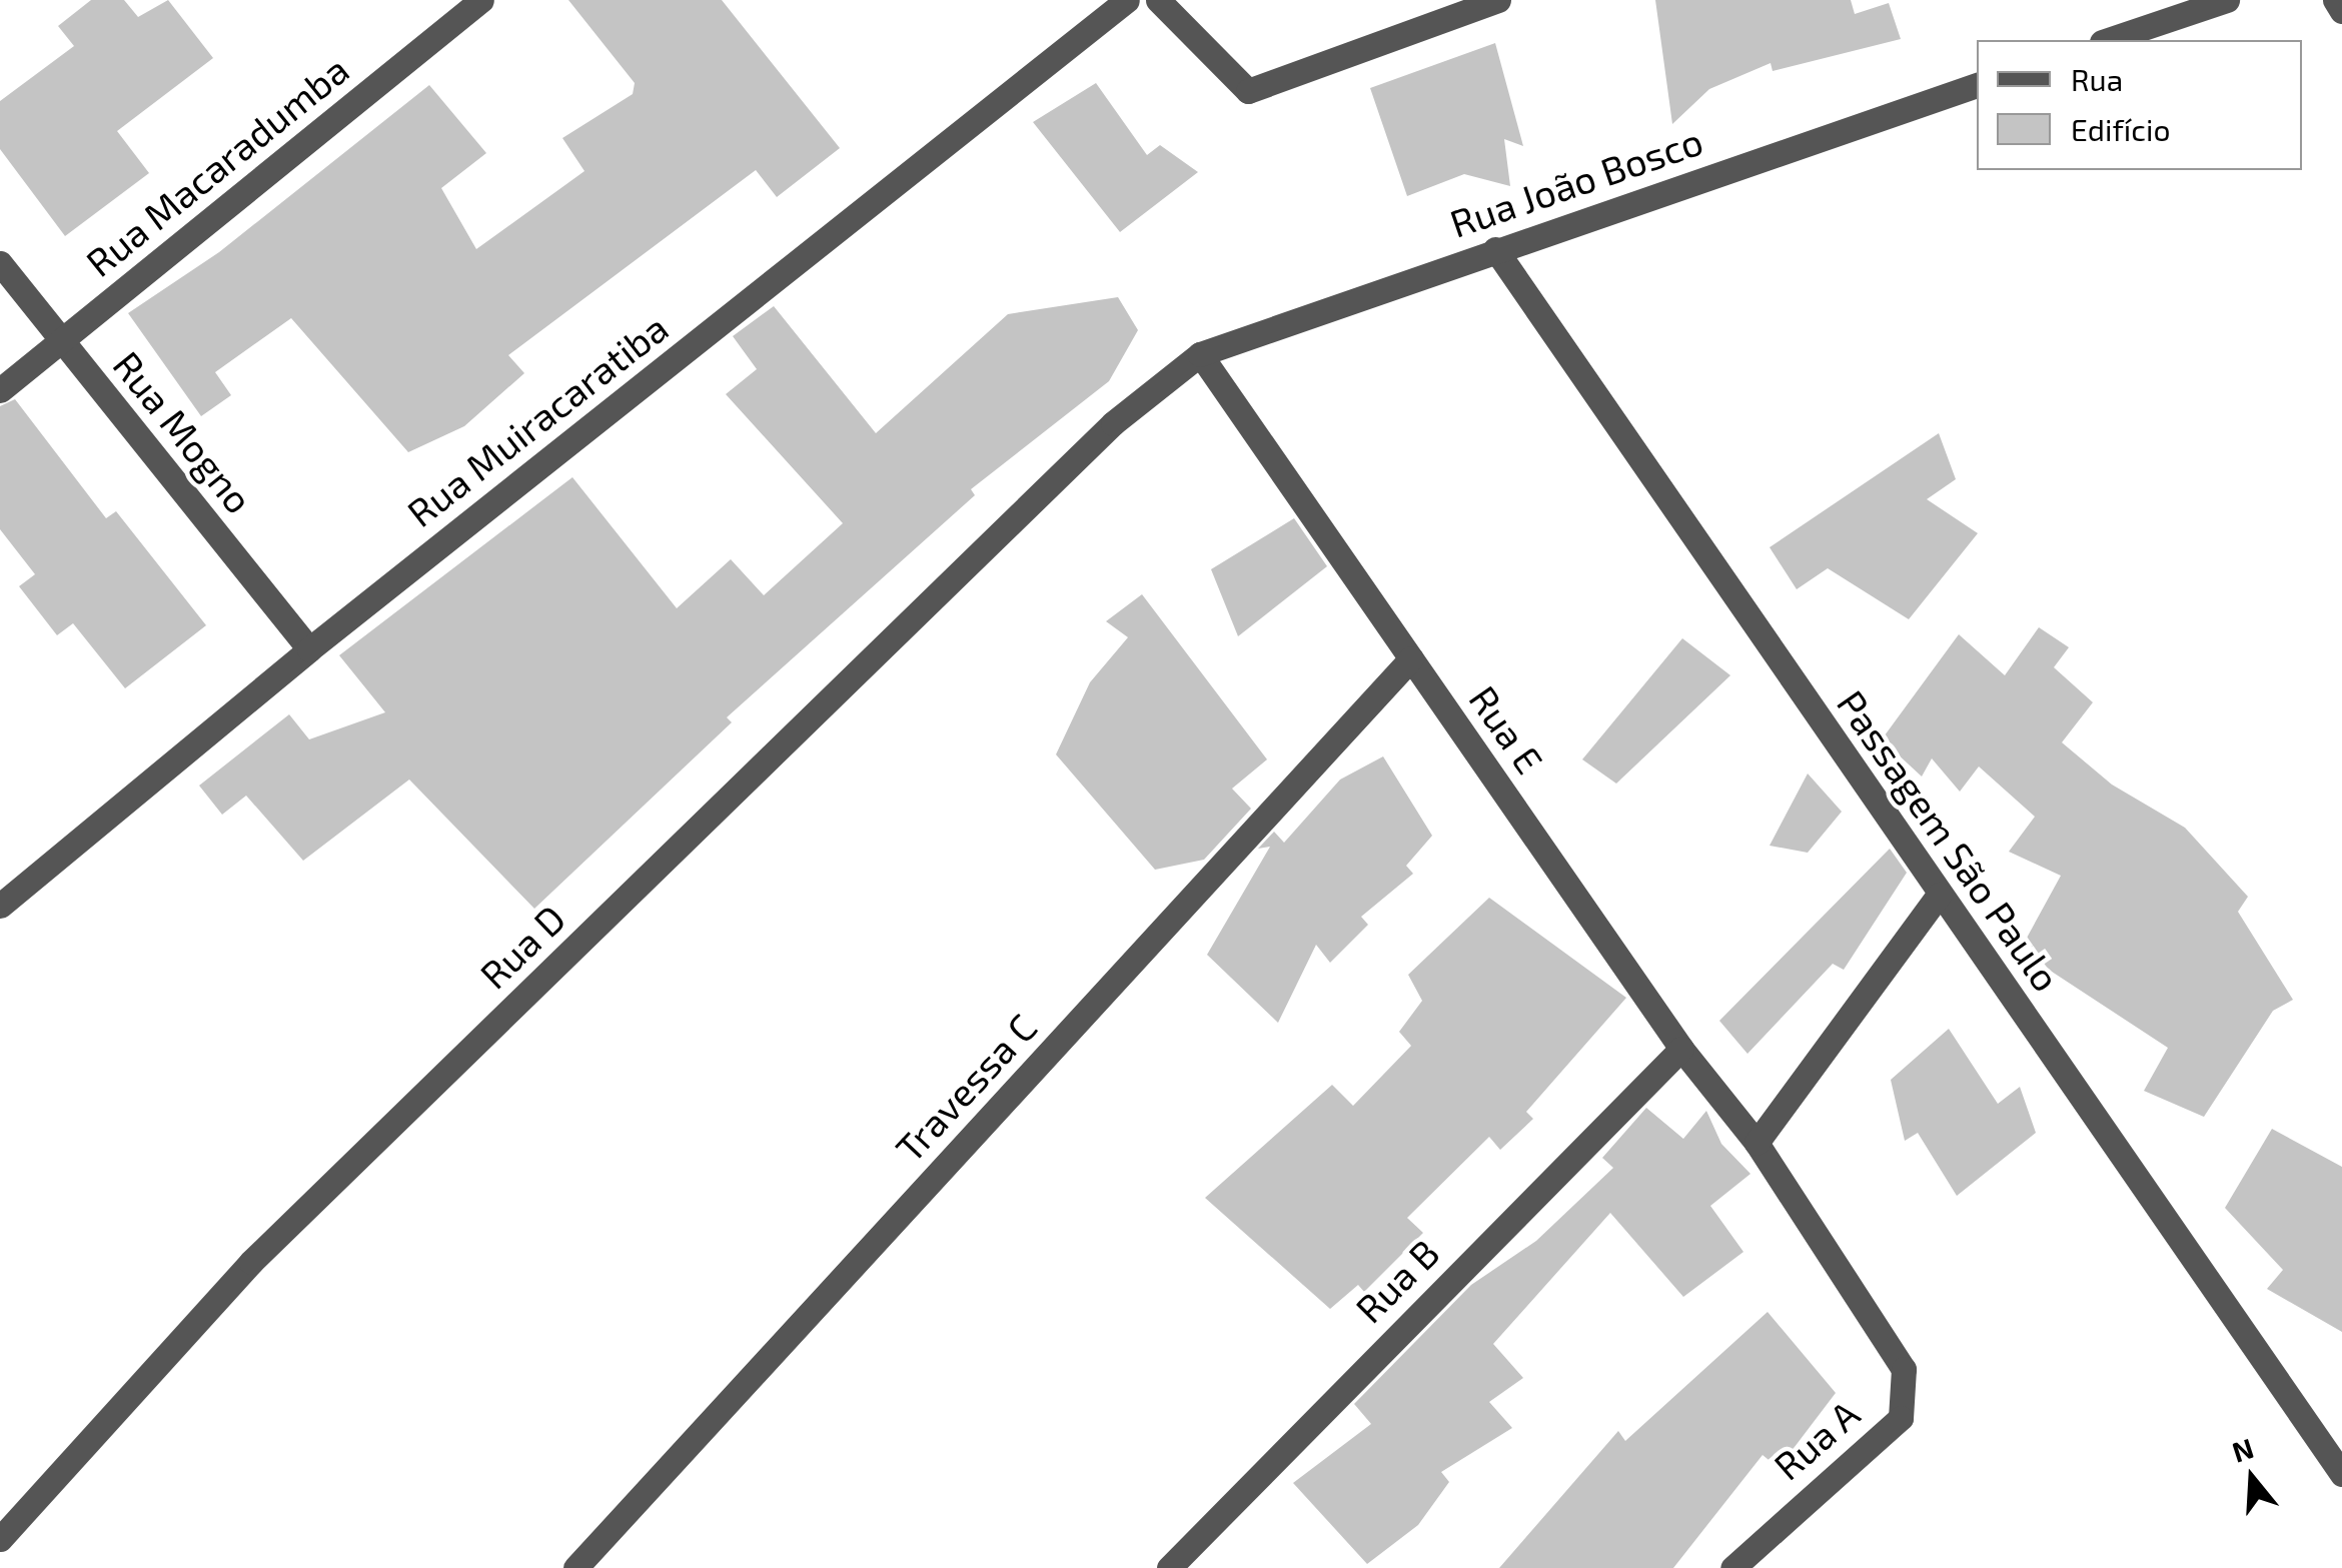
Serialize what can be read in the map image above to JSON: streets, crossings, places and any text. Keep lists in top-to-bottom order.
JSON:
{
  "streets": {
    "street": [
      "Rua Macaradumba",
      "Rua João Bosco",
      "Rua Muiracaratiba",
      "Rua Mogno",
      "Rua E",
      "Passagem São Paulo",
      "Rua D",
      "Travessa C",
      "Rua B",
      "Rua A"
    ]
  },
  "crossings": [
    ["Rua Macaradumba", "Rua Mogno"],
    ["Rua João Bosco", "Rua E"],
    ["Rua João Bosco", "Passagem São Paulo"],
    ["Rua João Bosco", "Rua D"],
    ["Rua Muiracaratiba", "Rua Mogno"],
    ["Rua E", "Travessa C"],
    ["Rua E", "Rua B"],
    ["Rua E", "Rua A"]
  ],
  "legend": ["Rua", "Edifício"],
  "north": "top"
}
